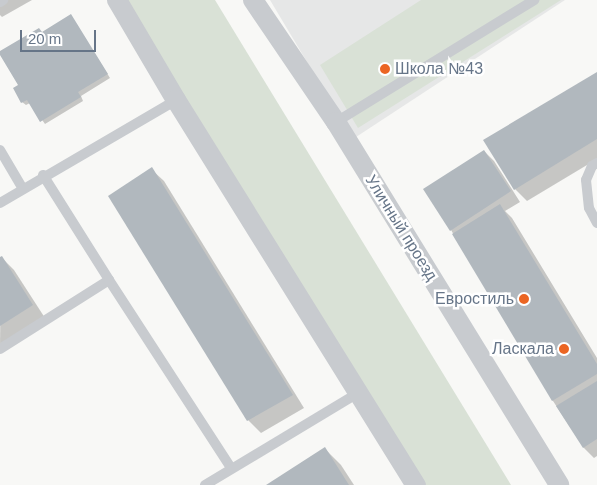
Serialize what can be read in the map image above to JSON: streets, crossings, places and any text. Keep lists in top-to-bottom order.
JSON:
{
  "streets": {
    "street": ["Уличный проезд"]
  },
  "places": ["Школа №43", "Евростиль", "Ласкала"],
  "scale_bar": "20 m"
}
